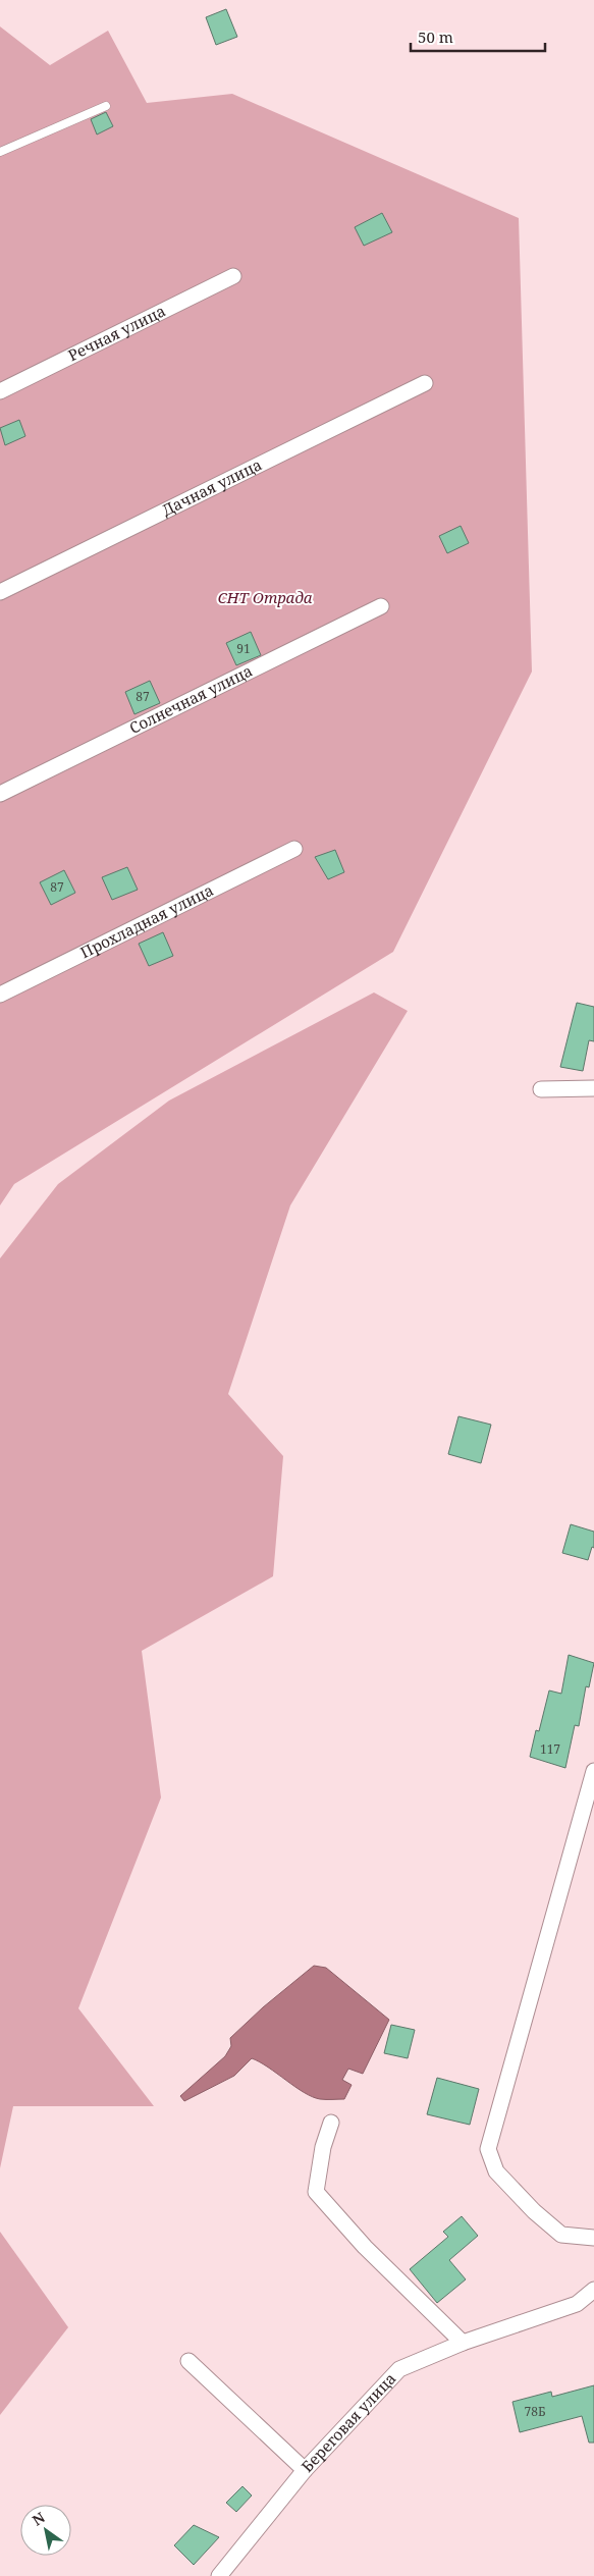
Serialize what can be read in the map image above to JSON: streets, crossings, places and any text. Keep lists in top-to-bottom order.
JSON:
{
  "streets": {
    "street": [
      "Речная улица",
      "Дачная улица",
      "Солнечная улица",
      "Прохладная улица",
      "Береговая улица"
    ]
  },
  "parks": ["СНТ Отрада"],
  "house_numbers": [
    "91",
    "87",
    "87",
    "117",
    "78Б"
  ],
  "scale_bar": "50 m",
  "north": "top left"
}
